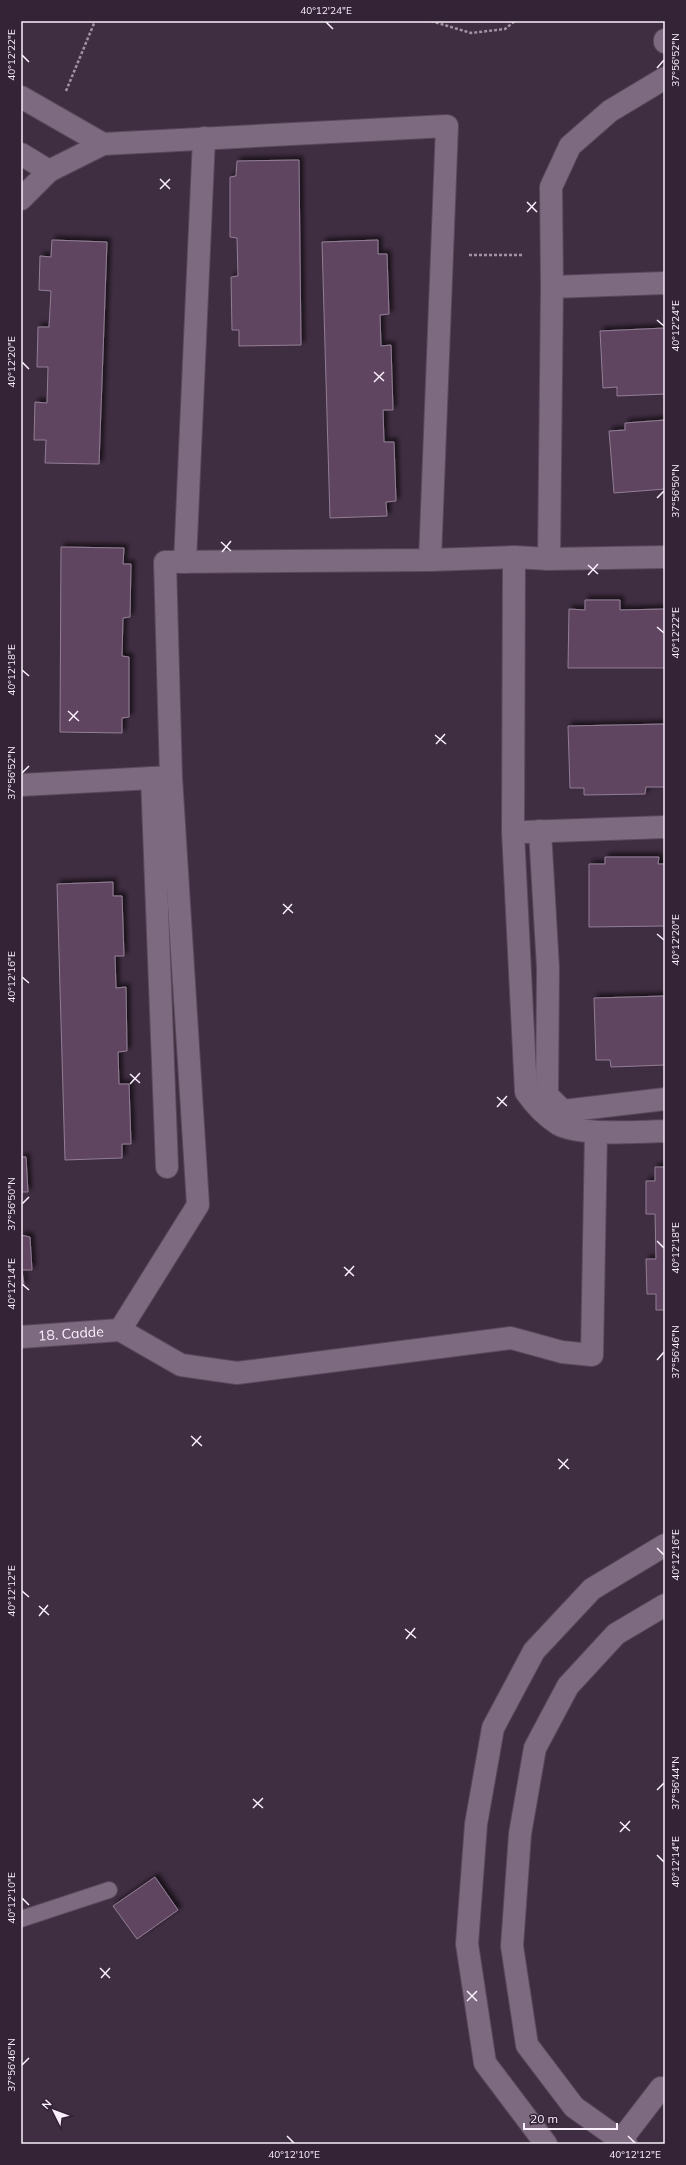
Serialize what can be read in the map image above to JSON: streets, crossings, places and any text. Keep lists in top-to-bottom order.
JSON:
{
  "streets": {
    "street": ["18. Cadde"]
  },
  "scale_bar": "20 m",
  "north": "top left",
  "coordinates": [
    "40°12'24\"E",
    "40°12'22\"E",
    "37°56'52\"N",
    "40°12'20\"E",
    "37°56'50\"N",
    "40°12'18\"E",
    "40°12'16\"E",
    "40°12'14\"E",
    "37°56'46\"N",
    "40°12'12\"E",
    "37°56'44\"N",
    "40°12'10\"E"
  ]
}
